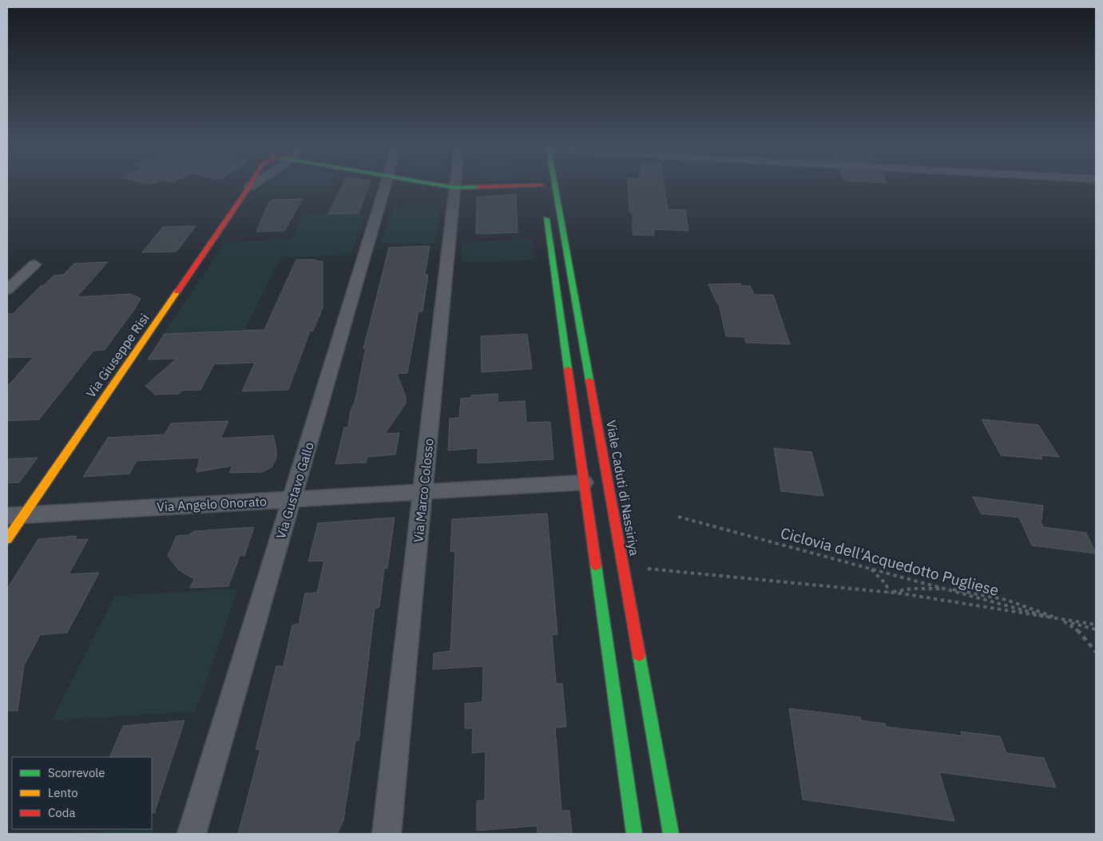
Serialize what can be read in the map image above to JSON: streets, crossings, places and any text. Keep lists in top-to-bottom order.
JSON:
{
  "streets": {
    "main road": ["Via Giuseppe Risi", "Viale Caduti di Nassiriya"],
    "street": ["Via Gustavo Gallo", "Via Marco Colosso", "Via Angelo Onorato"],
    "path": ["Ciclovia dell'Acquedotto Pugliese"]
  },
  "crossings": [
    ["Via Giuseppe Risi", "Via Angelo Onorato"],
    ["Via Gustavo Gallo", "Via Angelo Onorato"],
    ["Via Marco Colosso", "Via Angelo Onorato"]
  ],
  "legend": ["Scorrevole", "Lento", "Coda"]
}
